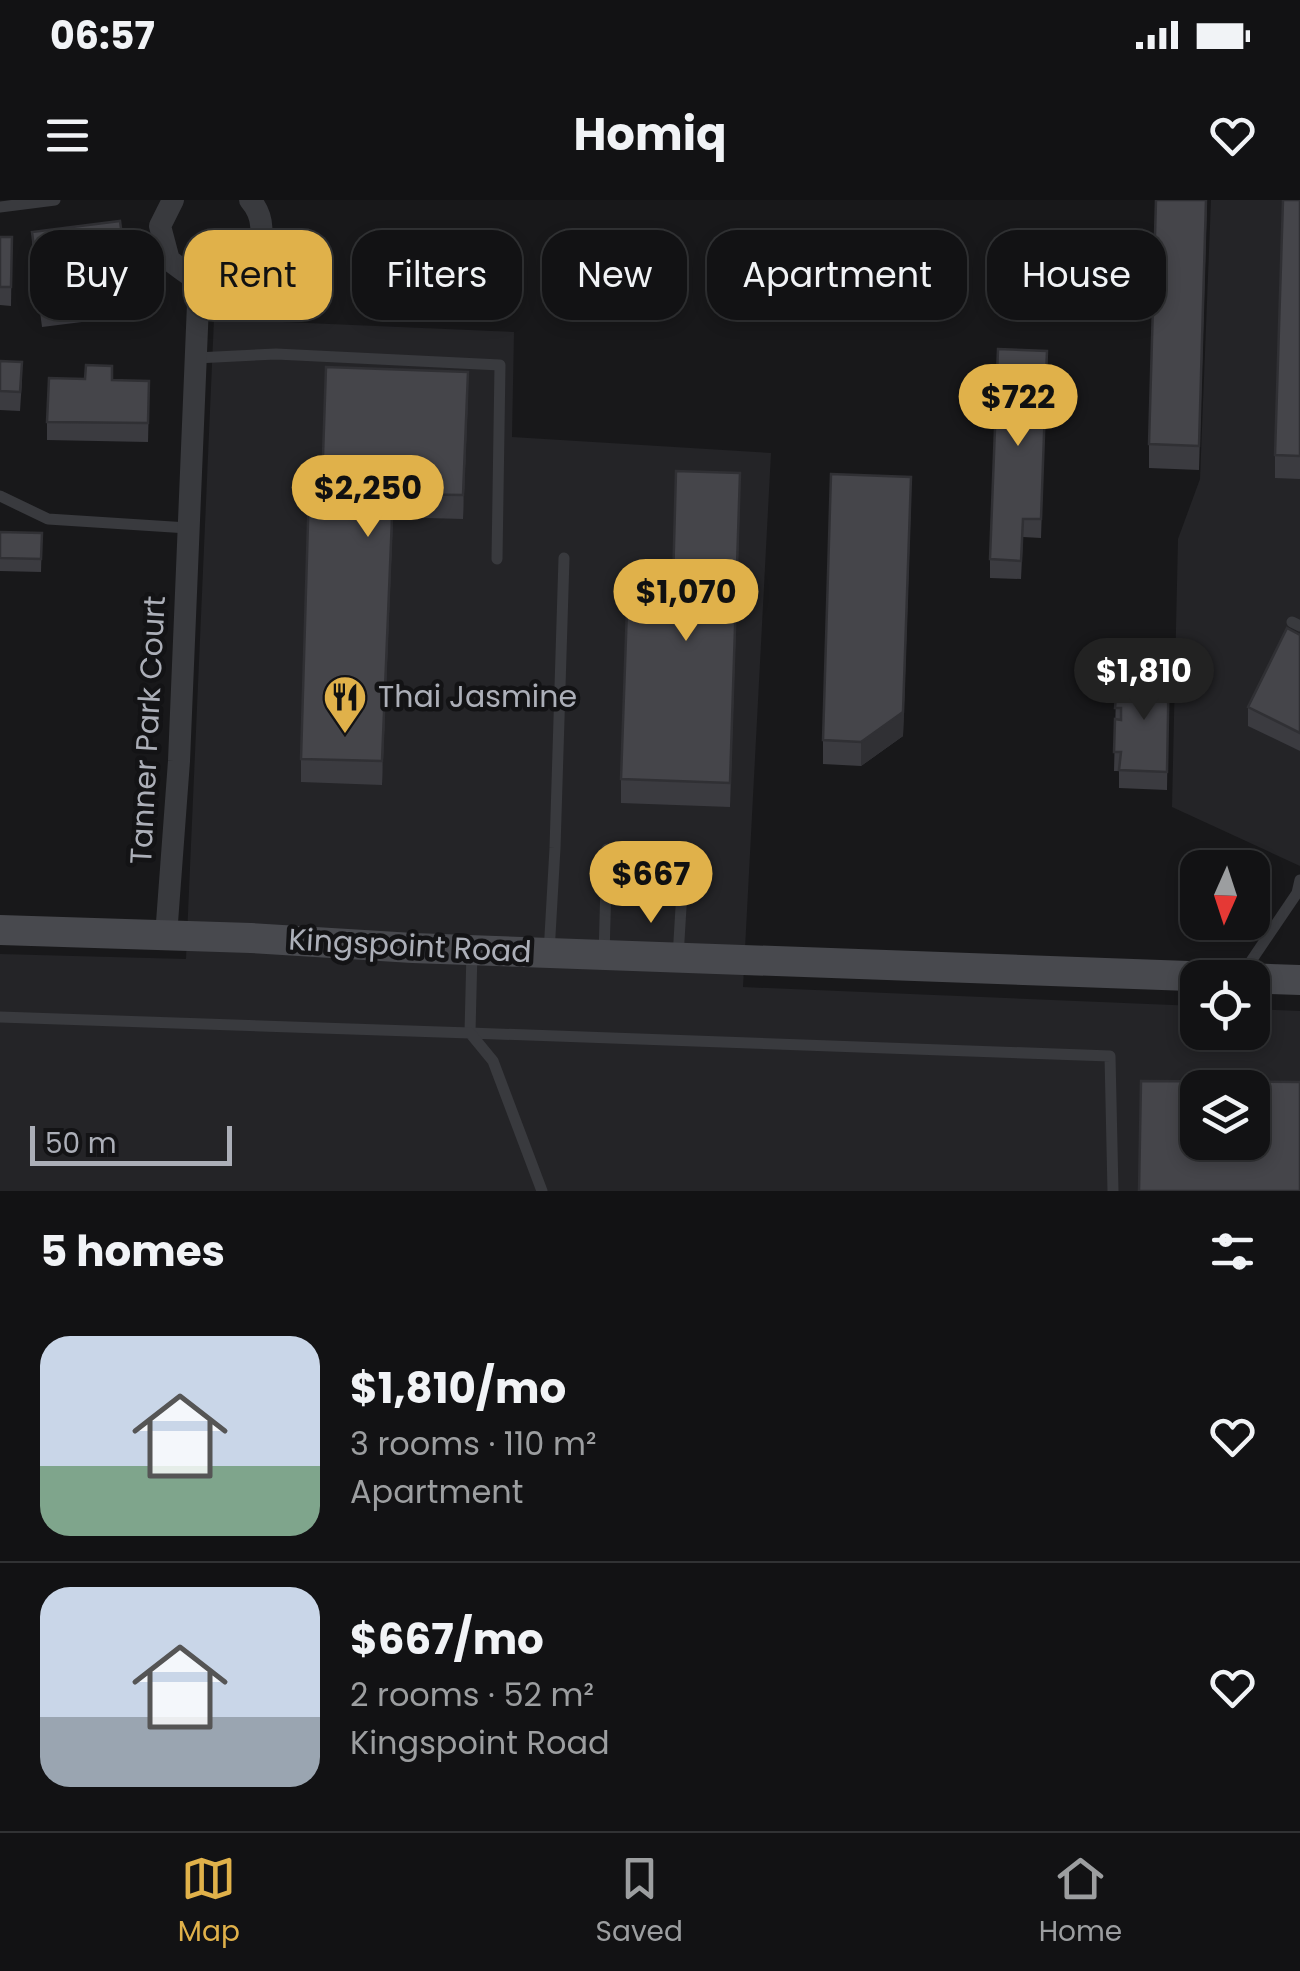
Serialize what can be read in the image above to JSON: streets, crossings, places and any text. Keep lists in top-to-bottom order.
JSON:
{
  "streets": {
    "street": ["Tanner Park Court", "Kingspoint Road"]
  },
  "crossings": [
    ["Tanner Park Court", "Kingspoint Road"]
  ],
  "places": {
    "restaurant": ["Thai Jasmine"]
  },
  "scale_bar": "50 m",
  "north": "bottom",
  "page": {
    "status": "06:57",
    "header": "Homiq",
    "chip": [
      "Buy",
      "Rent",
      "Filters",
      "New",
      "Apartment",
      "House"
    ],
    "price": [
      "$722",
      "$2,250",
      "$1,070",
      "$1,810",
      "$667"
    ],
    "scale": "50 m",
    "heading": "5 homes",
    "list": [
      {
        "name": "$1,810/mo",
        "note": "3 rooms · 110 m² · Apartment"
      },
      {
        "name": "$667/mo",
        "note": "2 rooms · 52 m² · Kingspoint Road"
      }
    ],
    "tabs": ["Map", "Saved", "Home"]
  }
}
